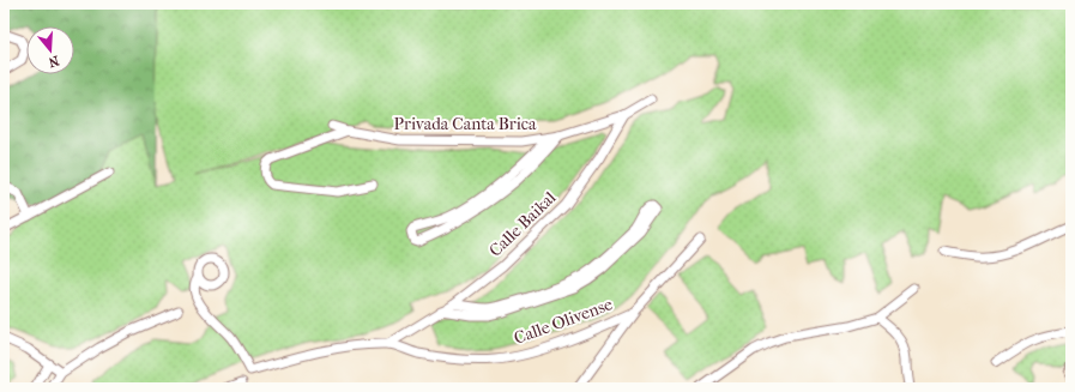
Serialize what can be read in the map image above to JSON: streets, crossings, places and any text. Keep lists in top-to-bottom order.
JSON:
{
  "streets": {
    "street": ["Privada Canta Brica", "Calle Baikal", "Calle Olivense"]
  },
  "crossings": [
    ["Privada Canta Brica", "Calle Baikal"],
    ["Calle Baikal", "Calle Olivense"]
  ],
  "north": "bottom"
}
